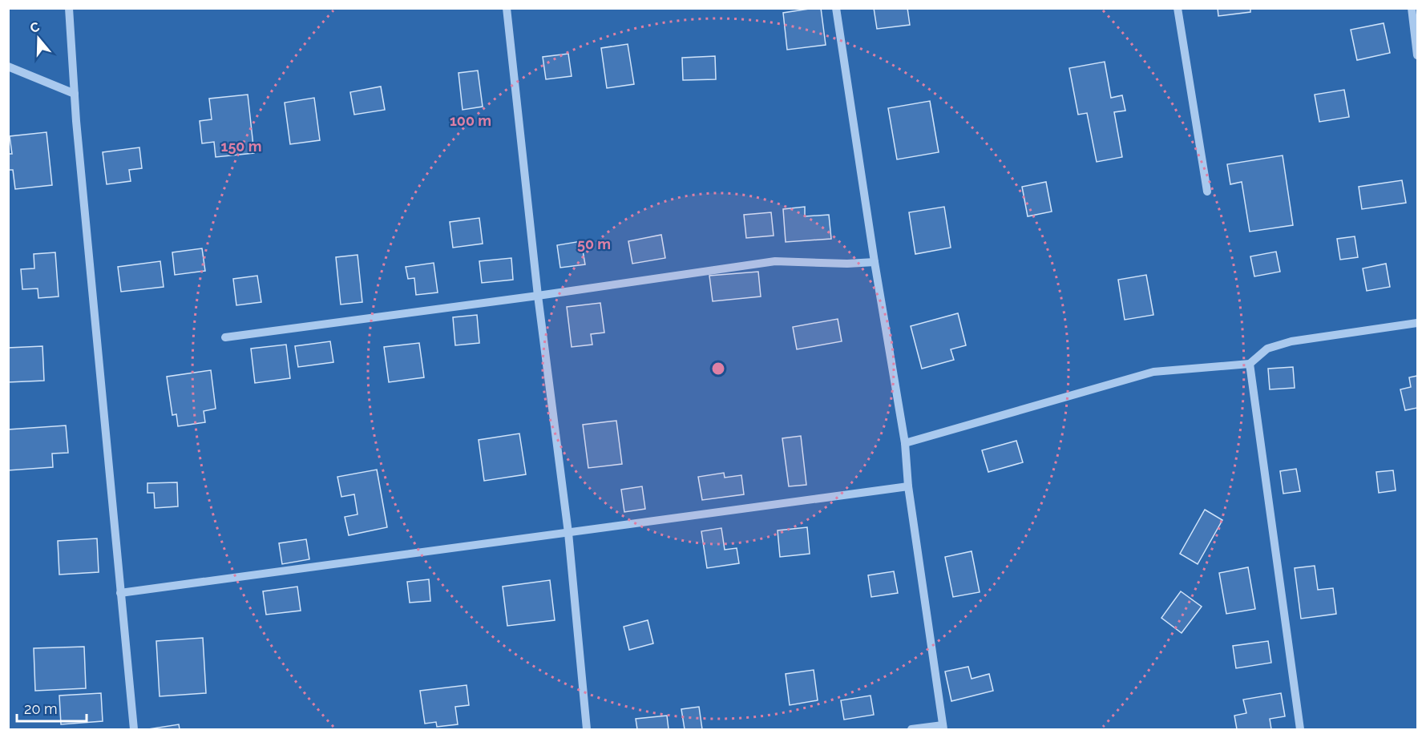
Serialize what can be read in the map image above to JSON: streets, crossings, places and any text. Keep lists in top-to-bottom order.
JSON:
{
  "scale_bar": "20 m",
  "north": "top",
  "rings": ["100 m", "150 m", "50 m"]
}
